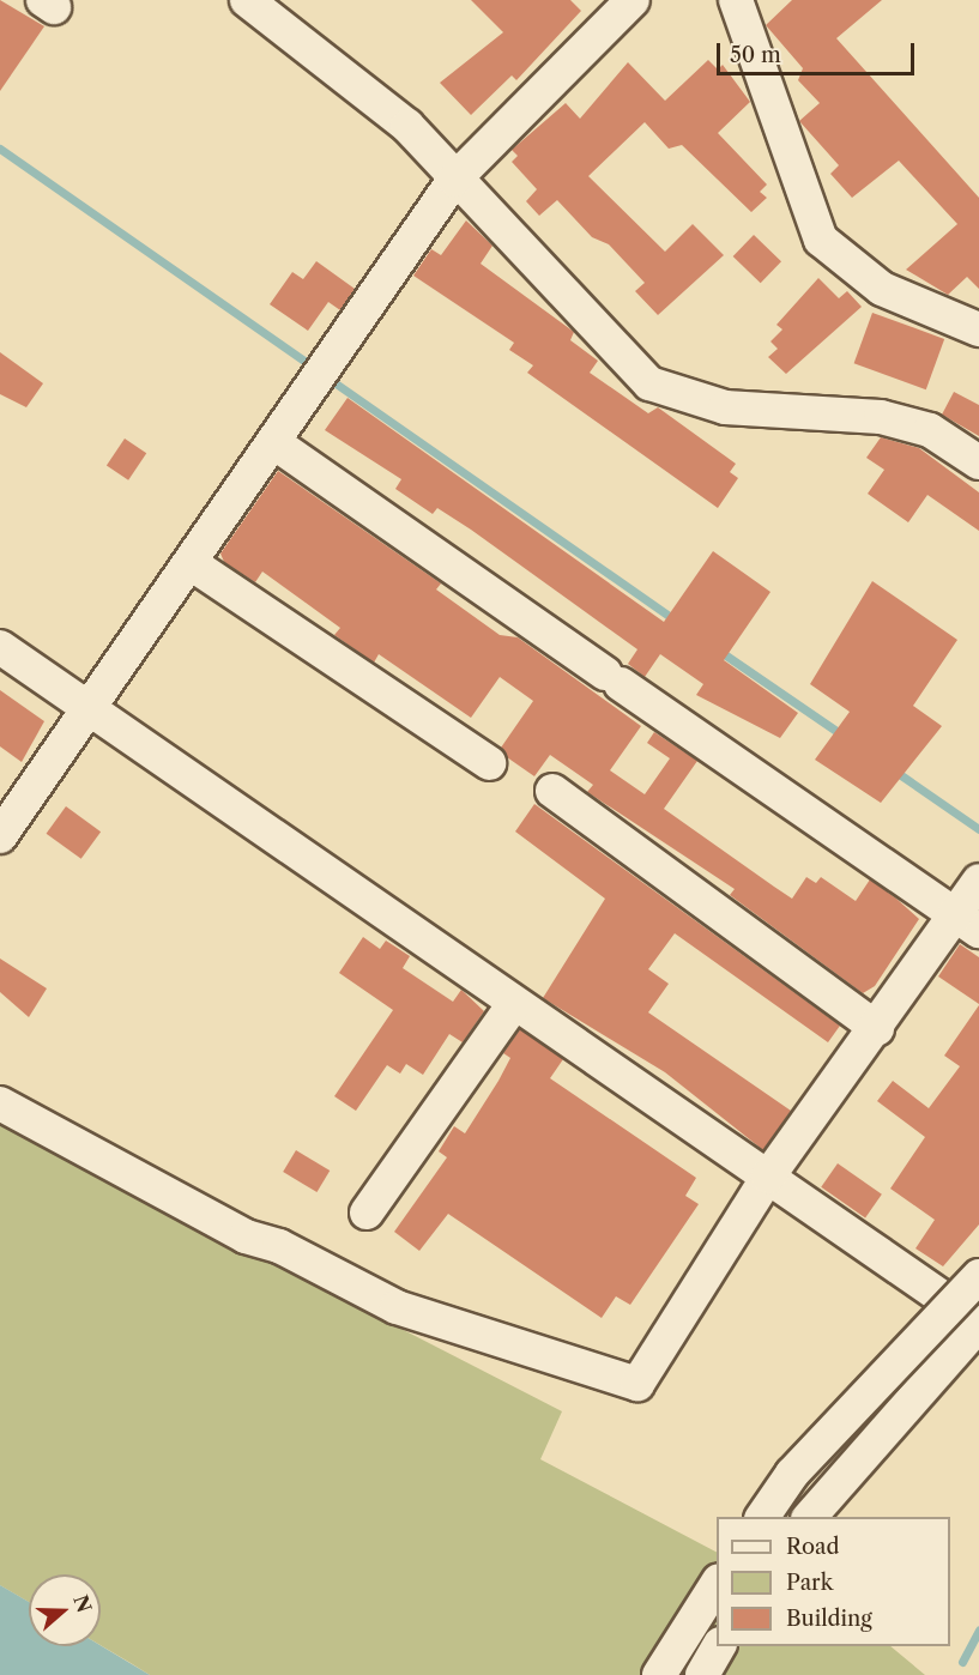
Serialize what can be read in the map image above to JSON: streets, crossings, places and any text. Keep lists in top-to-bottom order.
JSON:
{
  "legend": ["Road", "Park", "Building"],
  "scale_bar": "50 m",
  "north": "right"
}
